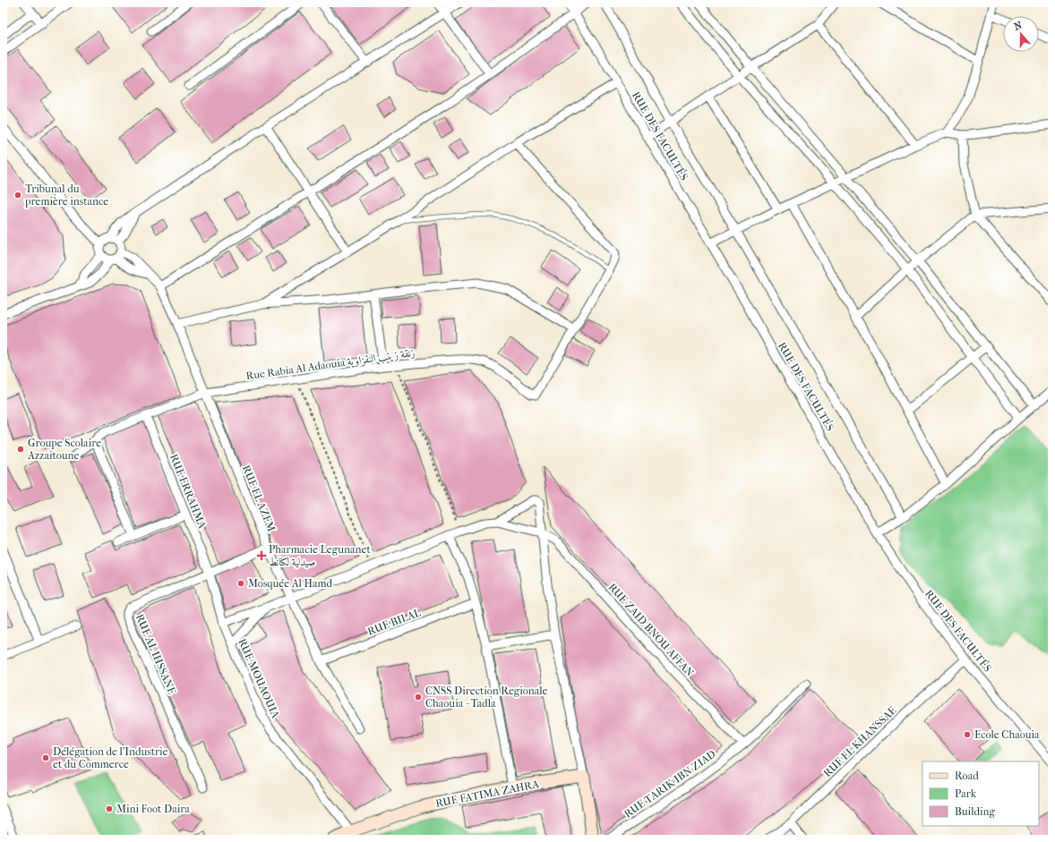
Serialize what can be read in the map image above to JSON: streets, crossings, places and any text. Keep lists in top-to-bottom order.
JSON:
{
  "streets": {
    "street": [
      "RUE DES FACULTÉS",
      "Rue Rabia Al Adaouia زنقة زينب النفزاوية",
      "RUE ERRAHMA",
      "RUE EL AZEM",
      "RUE BILAL",
      "RUE ZAID BNOU AFFAN",
      "RUE AL IHSSANE",
      "RUE MOUAOUIA",
      "RUE EL KHANSSAE",
      "RUE TARIK IBN ZIAD",
      "RUE FATIMA ZAHRA"
    ]
  },
  "crossings": [
    ["RUE DES FACULTÉS", "RUE EL KHANSSAE"],
    ["Rue Rabia Al Adaouia زنقة زينب النفزاوية", "RUE ERRAHMA"],
    ["Rue Rabia Al Adaouia زنقة زينب النفزاوية", "RUE EL AZEM"],
    ["RUE ERRAHMA", "RUE AL IHSSANE"],
    ["RUE ERRAHMA", "RUE MOUAOUIA"],
    ["RUE EL AZEM", "RUE BILAL"],
    ["RUE EL AZEM", "RUE AL IHSSANE"],
    ["RUE ZAID BNOU AFFAN", "RUE TARIK IBN ZIAD"],
    ["RUE AL IHSSANE", "RUE MOUAOUIA"],
    ["RUE MOUAOUIA", "RUE FATIMA ZAHRA"]
  ],
  "places": {
    "other": [
      "Tribunal du première instance",
      "Groupe Scolaire Azzaitoune",
      "Mosquée Al Hamd",
      "CNSS Direction Regionale Chaouia - Tadla",
      "Ecole Chaouia",
      "Délégation de l'Industrie et du Commerce",
      "Mini Foot Daira"
    ],
    "health": ["Pharmacie Legunanet صيدلية لكنانط"]
  },
  "legend": ["Road", "Park", "Building"],
  "north": "top"
}
